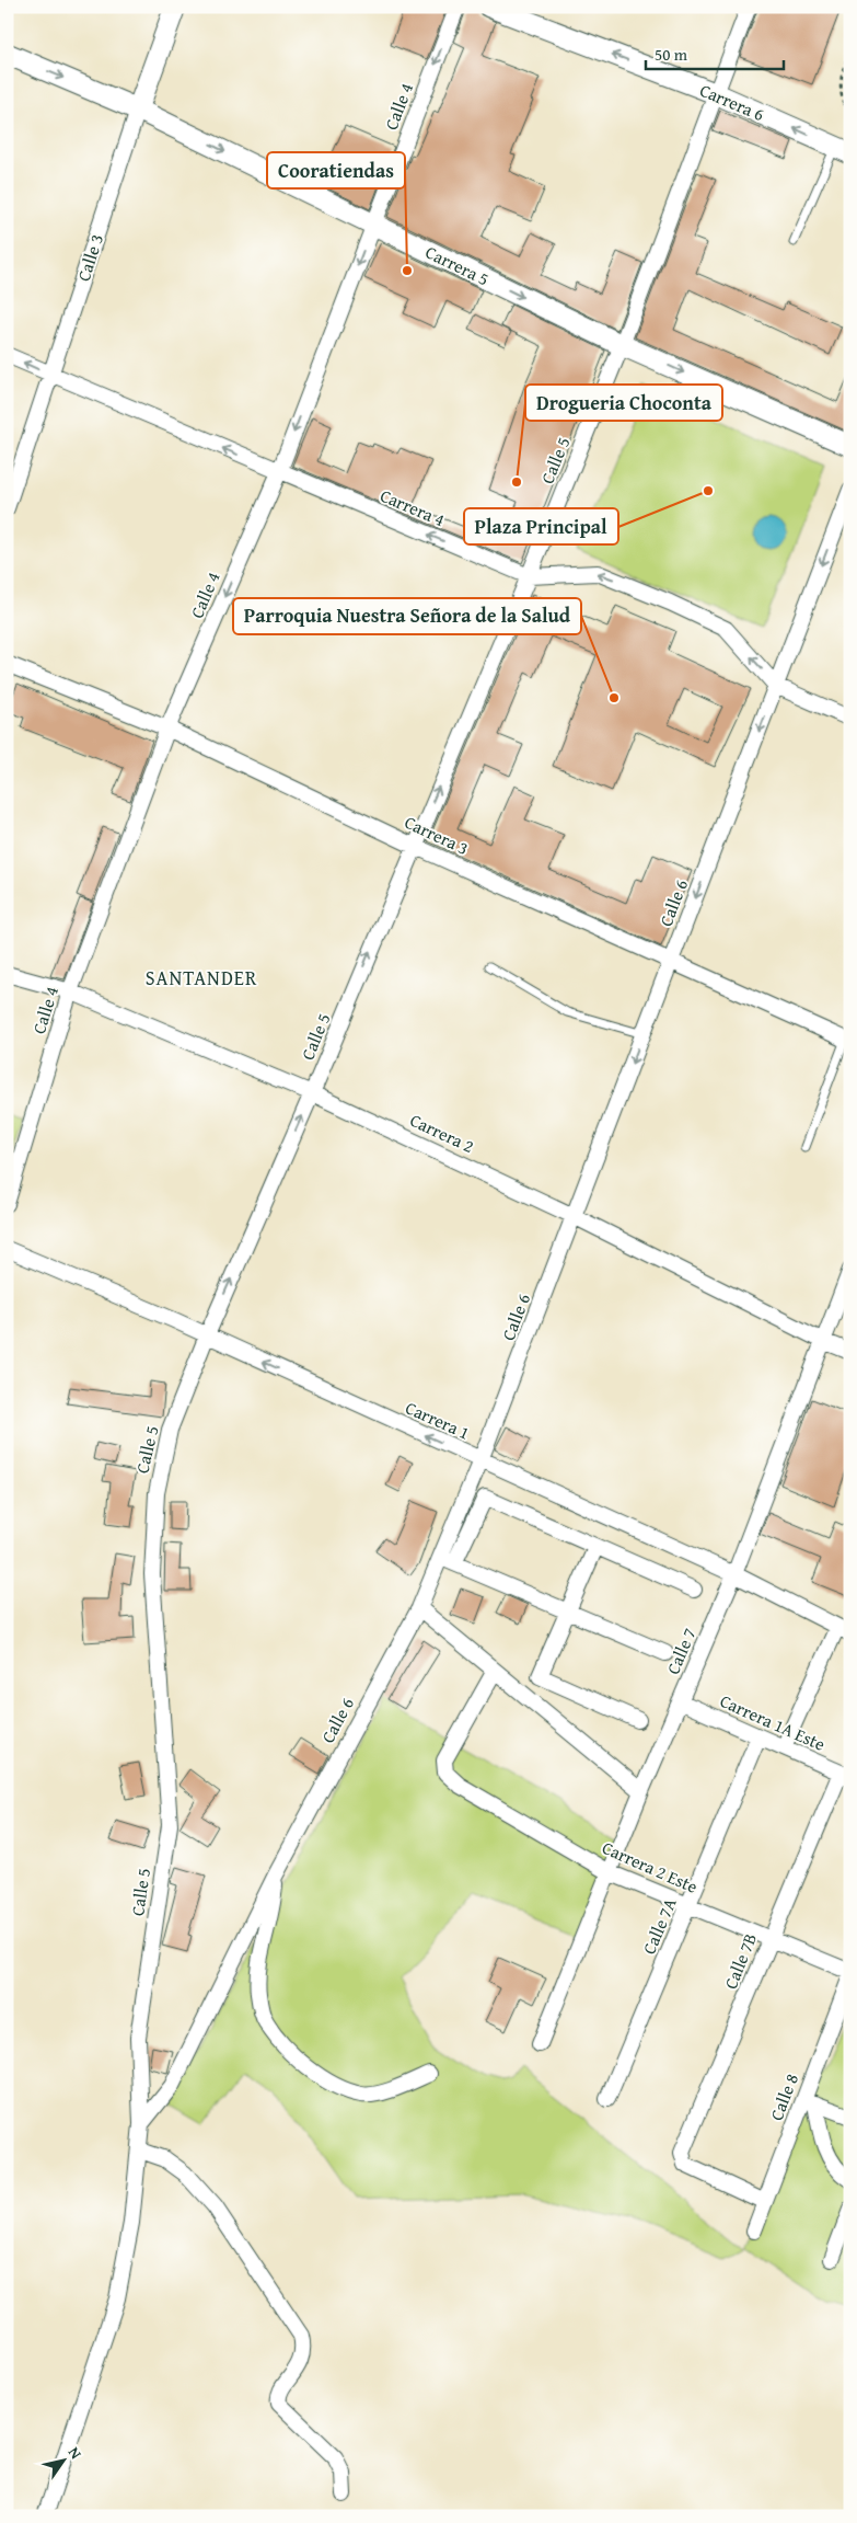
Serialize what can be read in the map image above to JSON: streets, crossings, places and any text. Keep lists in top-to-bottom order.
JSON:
{
  "streets": {
    "street": [
      "Carrera 6",
      "Calle 4",
      "Calle 3",
      "Carrera 5",
      "Calle 5",
      "Carrera 4",
      "Carrera 3",
      "Calle 6",
      "Carrera 2",
      "Carrera 1",
      "Calle 7",
      "Carrera 1A Este",
      "Carrera 2 Este",
      "Calle 7A",
      "Calle 7B",
      "Calle 8"
    ]
  },
  "crossings": [
    ["Carrera 6", "Calle 5"],
    ["Calle 4", "Carrera 5"],
    ["Calle 4", "Carrera 4"],
    ["Calle 4", "Carrera 3"],
    ["Calle 4", "Carrera 2"],
    ["Calle 3", "Carrera 5"],
    ["Calle 3", "Carrera 4"],
    ["Carrera 5", "Calle 5"],
    ["Calle 5", "Carrera 4"],
    ["Calle 5", "Carrera 3"],
    ["Calle 5", "Calle 6"],
    ["Calle 5", "Carrera 2"],
    ["Calle 5", "Carrera 1"],
    ["Carrera 4", "Calle 6"],
    ["Carrera 3", "Calle 6"],
    ["Calle 6", "Carrera 2"],
    ["Calle 6", "Carrera 1"],
    ["Carrera 2", "Calle 7"],
    ["Carrera 1", "Calle 7"],
    ["Calle 7", "Carrera 1A Este"],
    ["Calle 7", "Carrera 2 Este"],
    ["Carrera 1A Este", "Calle 7A"],
    ["Carrera 1A Este", "Calle 7B"],
    ["Carrera 2 Este", "Calle 7A"],
    ["Carrera 2 Este", "Calle 7B"],
    ["Calle 7B", "Calle 8"]
  ],
  "one_way": [
    "Carrera 6",
    "Calle 4",
    "Carrera 5",
    "Carrera 4",
    "Calle 6"
  ],
  "districts": ["SANTANDER"],
  "places": [
    "Cooratiendas",
    "Drogueria Choconta",
    "Plaza Principal",
    "Parroquia Nuestra Señora de la Salud"
  ],
  "scale_bar": "50 m",
  "north": "top right"
}
